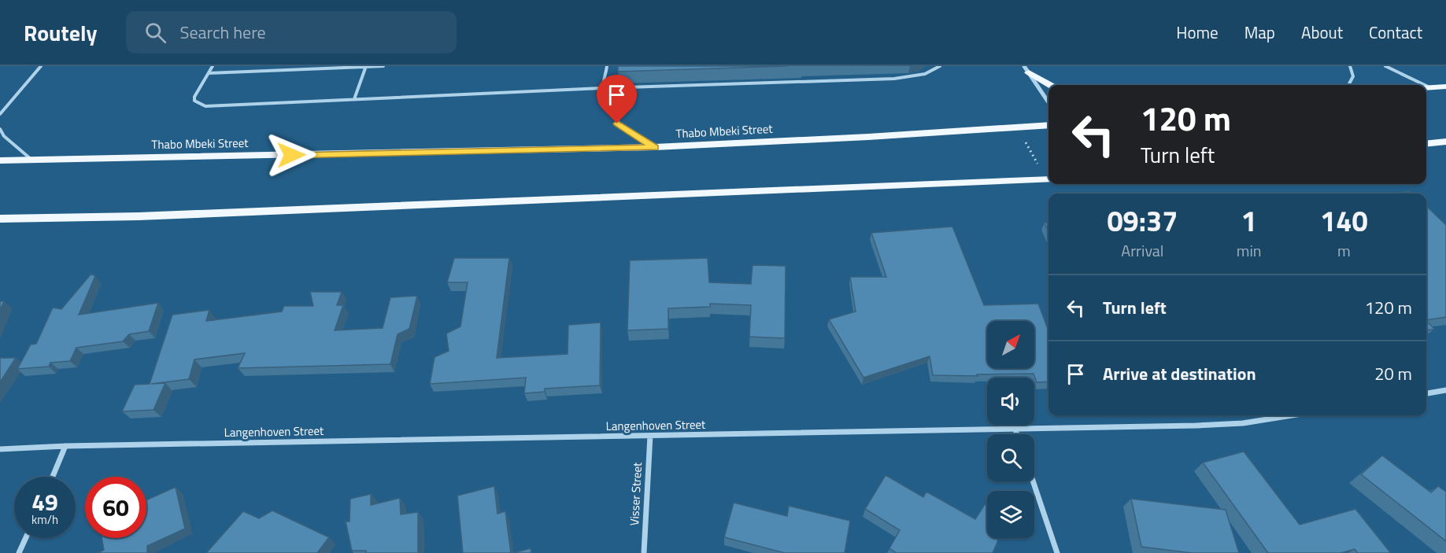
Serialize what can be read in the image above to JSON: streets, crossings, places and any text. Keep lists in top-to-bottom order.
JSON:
{
  "streets": {
    "main road": ["Thabo Mbeki Street"],
    "street": ["Langenhoven Street", "Visser Street"]
  },
  "crossings": [
    ["Langenhoven Street", "Visser Street"]
  ],
  "north": "top right",
  "page": {
    "header": "Routely",
    "search": "Search here",
    "nav": [
      "Home",
      "Map",
      "About",
      "Contact"
    ],
    "turn": ["120 m", "Turn left"],
    "eta": [
      "09:37",
      "Arrival",
      "1",
      "min",
      "140",
      "m"
    ],
    "list": [
      {
        "name": "Turn left",
        "value": "120 m"
      },
      {
        "name": "Arrive at destination",
        "value": "20 m"
      }
    ],
    "speed": "49 km/h",
    "limit": "60"
  }
}
